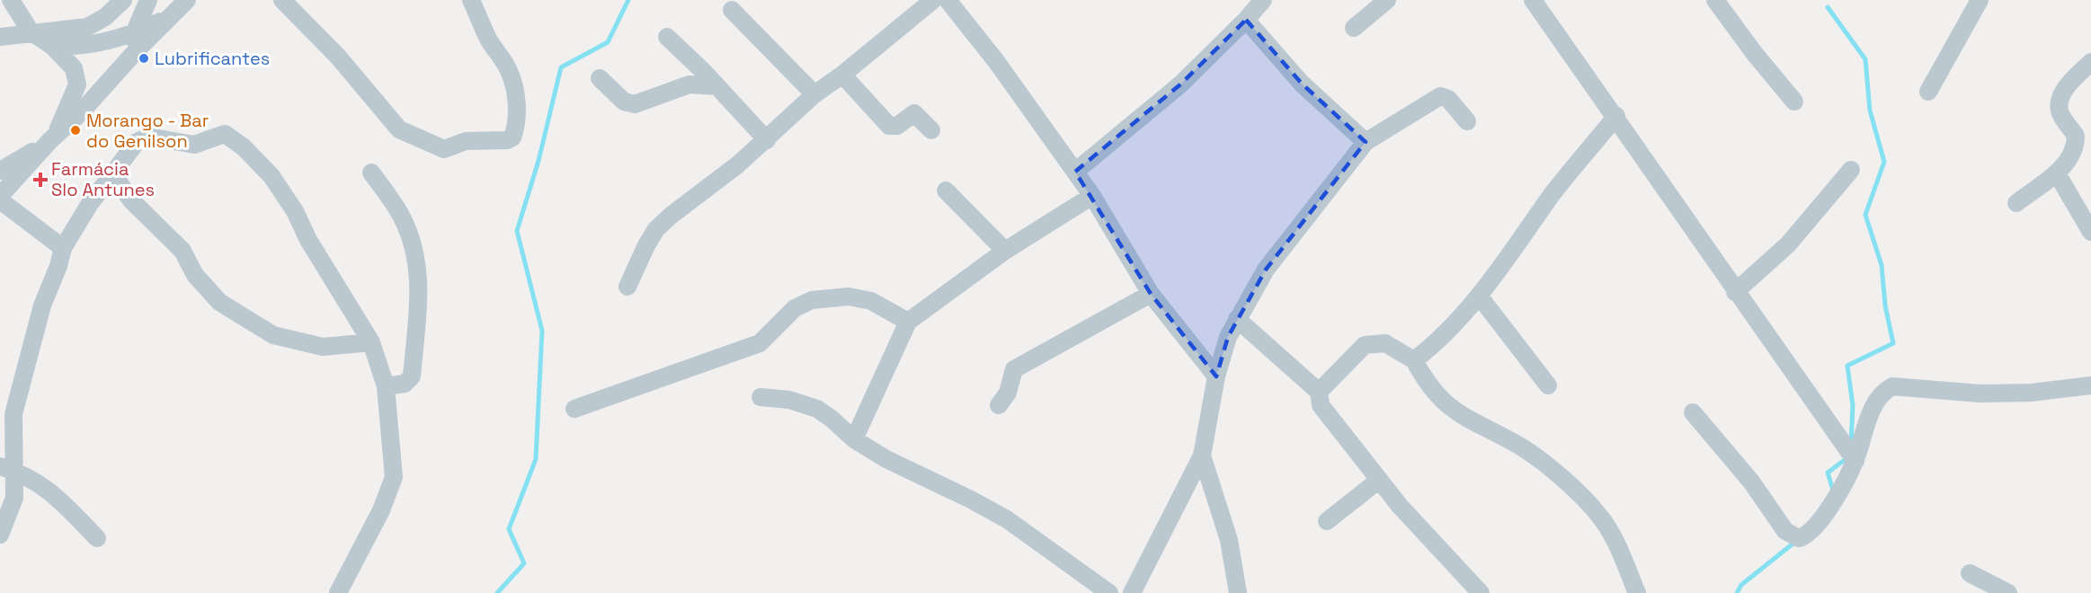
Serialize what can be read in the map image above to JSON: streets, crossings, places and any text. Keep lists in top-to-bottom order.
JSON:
{
  "places": {
    "other": ["Lubrificantes", "Morango - Bar do Genilson"],
    "health": ["Farmácia Slo Antunes"]
  }
}
